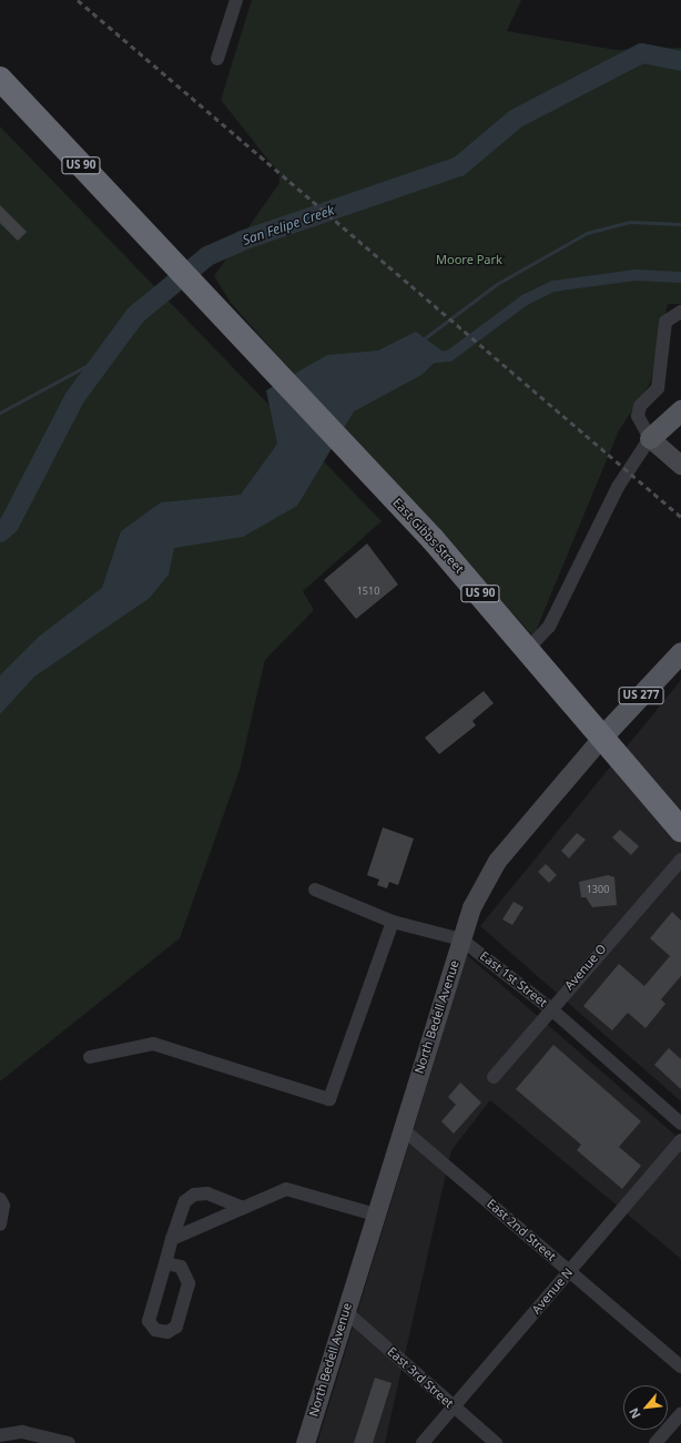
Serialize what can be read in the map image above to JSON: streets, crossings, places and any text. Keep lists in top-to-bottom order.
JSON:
{
  "streets": {
    "highway": ["US 90", "East Gibbs Street"],
    "main road": ["US 277", "North Bedell Avenue"],
    "street": [
      "Avenue O",
      "East 1st Street",
      "East 2nd Street",
      "Avenue N",
      "East 3rd Street"
    ]
  },
  "crossings": [
    ["East Gibbs Street", "North Bedell Avenue"],
    ["Avenue O", "East 1st Street"],
    ["East 1st Street", "North Bedell Avenue"],
    ["North Bedell Avenue", "East 2nd Street"],
    ["North Bedell Avenue", "East 3rd Street"],
    ["East 2nd Street", "Avenue N"],
    ["Avenue N", "East 3rd Street"]
  ],
  "water": ["San Felipe Creek"],
  "parks": ["Moore Park"],
  "house_numbers": ["1510", "1300"],
  "north": "bottom left"
}
